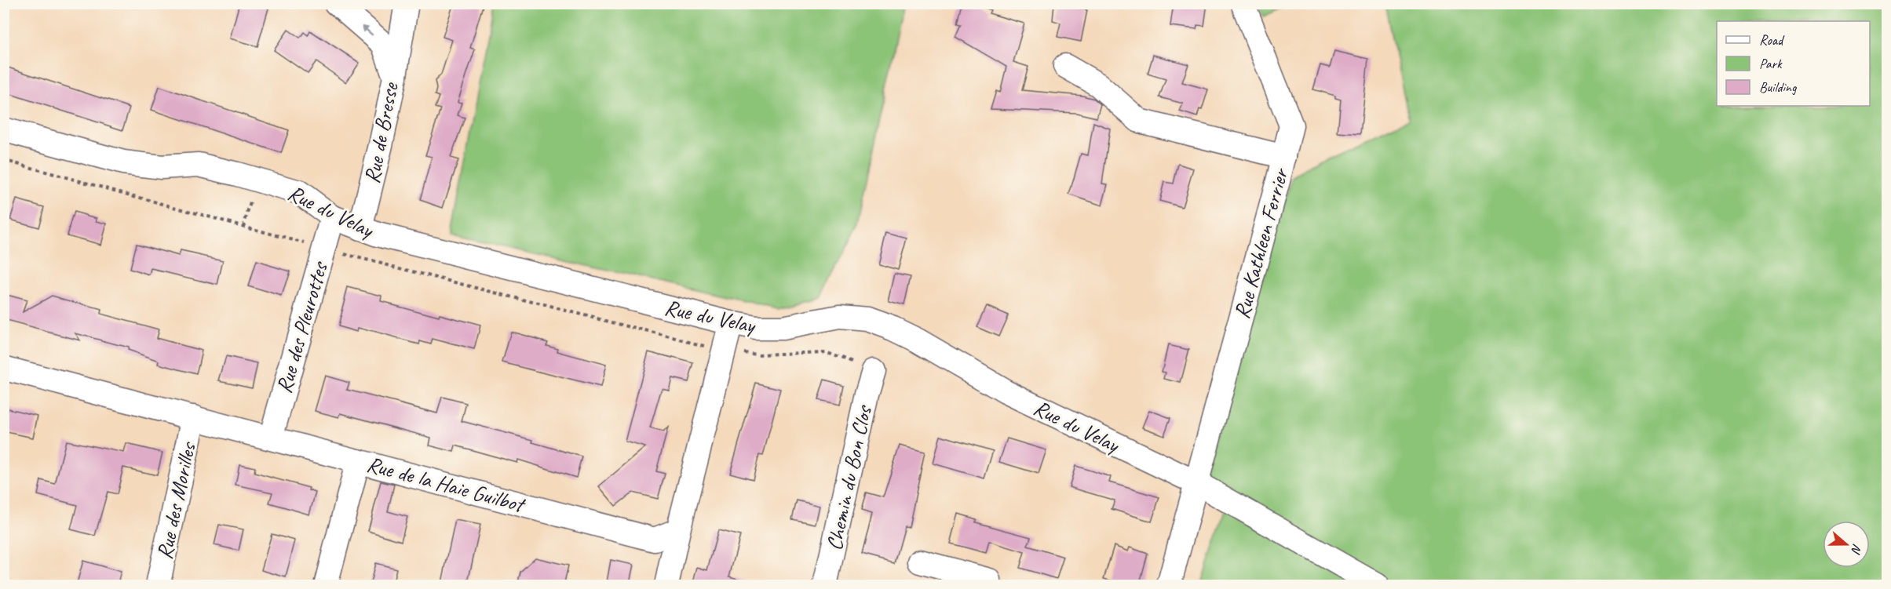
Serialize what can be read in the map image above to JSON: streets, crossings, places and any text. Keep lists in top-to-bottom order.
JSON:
{
  "streets": {
    "street": [
      "Rue de Bresse",
      "Rue du Velay",
      "Rue Kathleen Ferrier",
      "Rue des Pleurottes",
      "Chemin du Bon Clos",
      "Rue de la Haie Guilbot",
      "Rue des Morilles"
    ]
  },
  "crossings": [
    ["Rue de Bresse", "Rue du Velay"],
    ["Rue du Velay", "Rue Kathleen Ferrier"],
    ["Rue du Velay", "Rue des Pleurottes"],
    ["Rue des Pleurottes", "Rue de la Haie Guilbot"],
    ["Rue de la Haie Guilbot", "Rue des Morilles"]
  ],
  "one_way": ["Rue de Bresse"],
  "legend": ["Road", "Park", "Building"],
  "north": "right"
}
